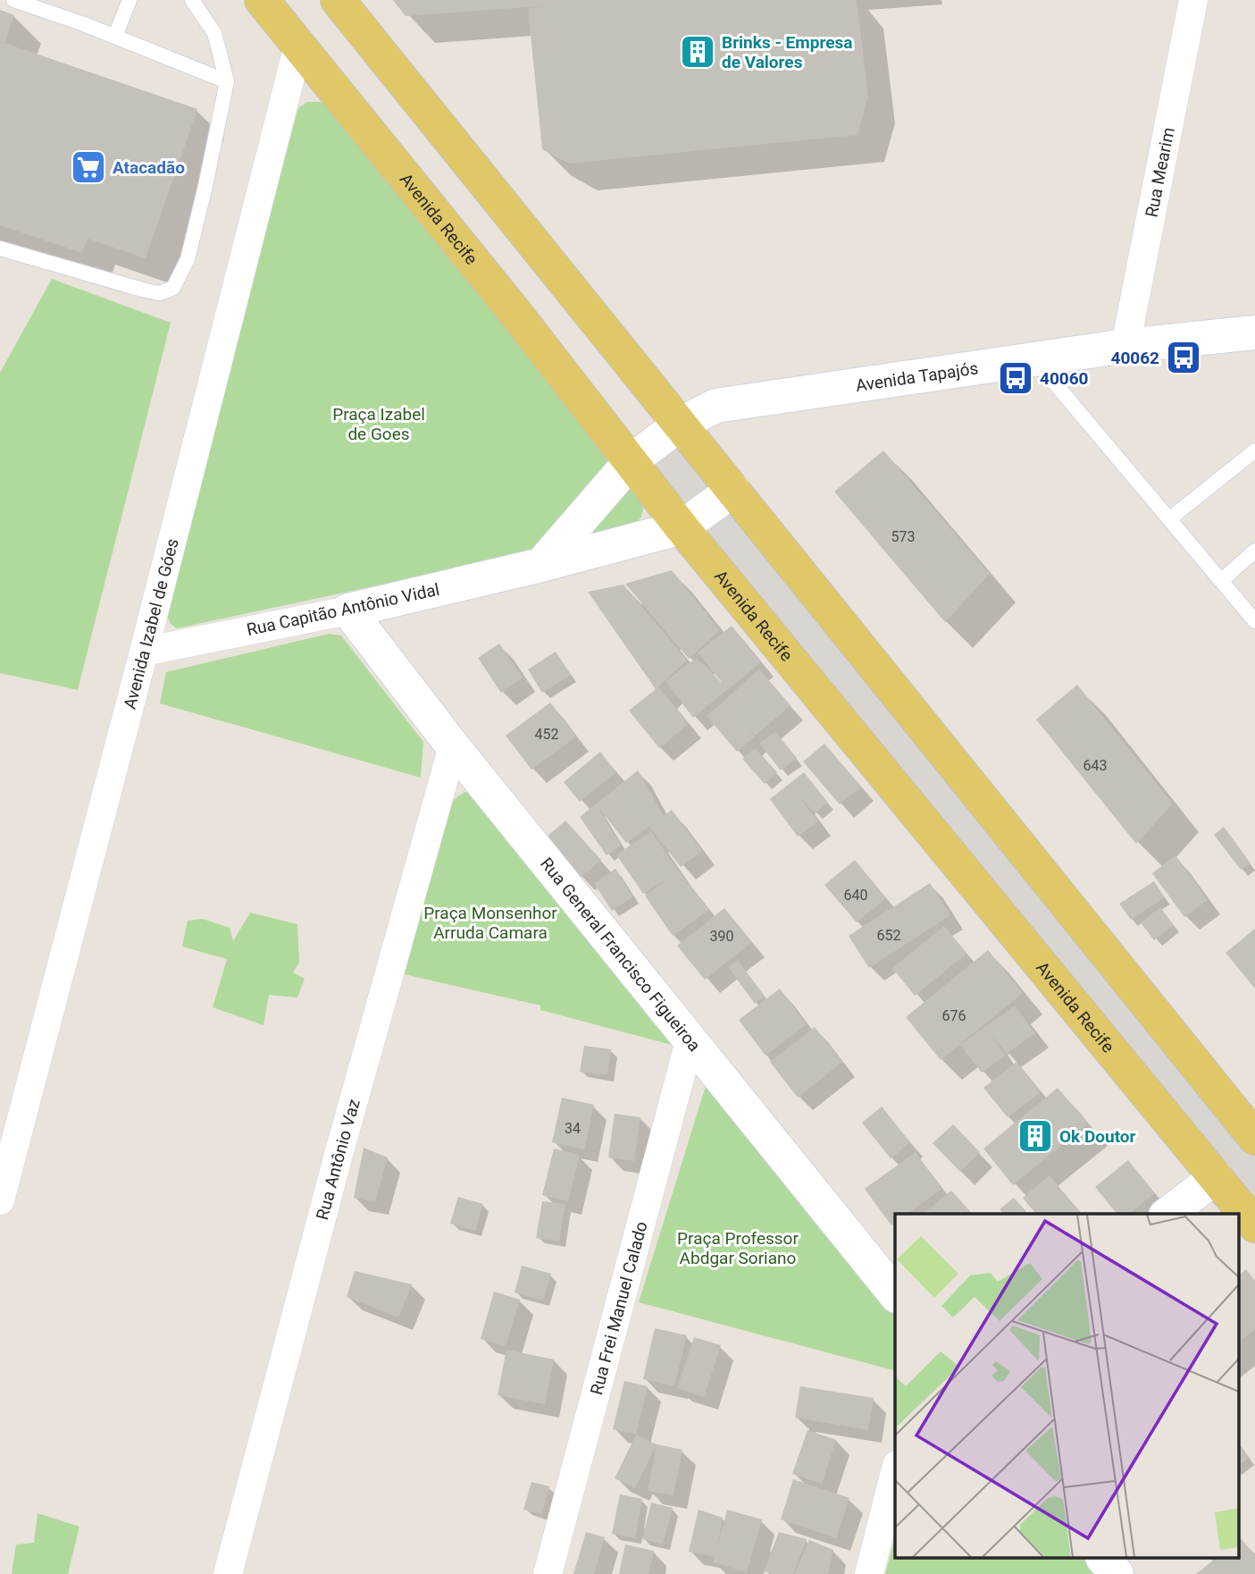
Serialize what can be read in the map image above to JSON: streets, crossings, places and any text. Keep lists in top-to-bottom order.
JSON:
{
  "streets": {
    "main road": ["Avenida Recife"],
    "street": [
      "Rua Mearim",
      "Avenida Tapajós",
      "Rua Capitão Antônio Vidal",
      "Avenida Izabel de Góes",
      "Rua General Francisco Figueiroa",
      "Rua Antônio Vaz",
      "Rua Frei Manuel Calado"
    ]
  },
  "crossings": [
    ["Rua Mearim", "Avenida Tapajós"],
    ["Avenida Recife", "Avenida Tapajós"],
    ["Avenida Recife", "Rua Capitão Antônio Vidal"],
    ["Avenida Recife", "Avenida Izabel de Góes"],
    ["Rua Capitão Antônio Vidal", "Avenida Izabel de Góes"],
    ["Rua Capitão Antônio Vidal", "Rua General Francisco Figueiroa"],
    ["Rua General Francisco Figueiroa", "Rua Antônio Vaz"],
    ["Rua General Francisco Figueiroa", "Rua Frei Manuel Calado"]
  ],
  "parks": ["Praça Izabel de Goes", "Praça Monsenhor Arruda Camara", "Praça Professor Abdgar Soriano"],
  "places": {
    "building": ["Brinks - Empresa de Valores", "Ok Doutor"],
    "supermarket": ["Atacadão"],
    "bus stop": ["40062", "40060"]
  },
  "house_numbers": [
    "573",
    "452",
    "643",
    "640",
    "652",
    "390",
    "676",
    "34"
  ]
}
